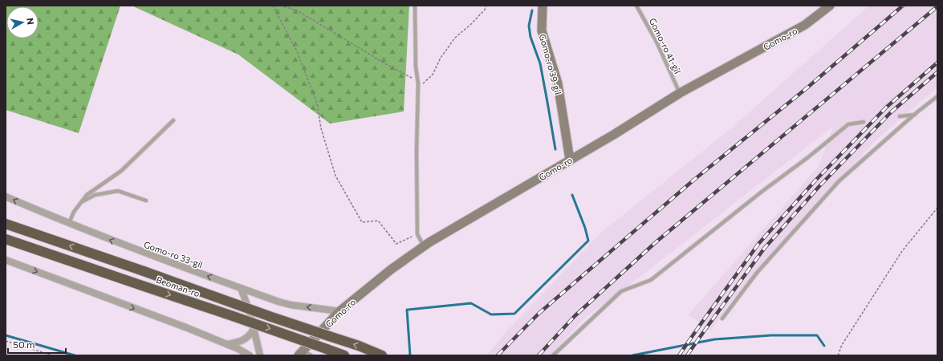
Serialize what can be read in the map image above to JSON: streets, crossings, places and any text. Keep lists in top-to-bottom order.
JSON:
{
  "streets": {
    "highway": ["Beoman-ro"],
    "main road": ["Gomo-ro", "Gomo-ro 39-gil"],
    "street": ["Gomo-ro 33-gil"],
    "lane": ["Gomo-ro 41-gil"]
  },
  "crossings": [
    ["Gomo-ro", "Gomo-ro 41-gil"],
    ["Gomo-ro", "Gomo-ro 39-gil"],
    ["Gomo-ro", "Gomo-ro 33-gil"]
  ],
  "scale_bar": "50 m",
  "north": "right"
}
